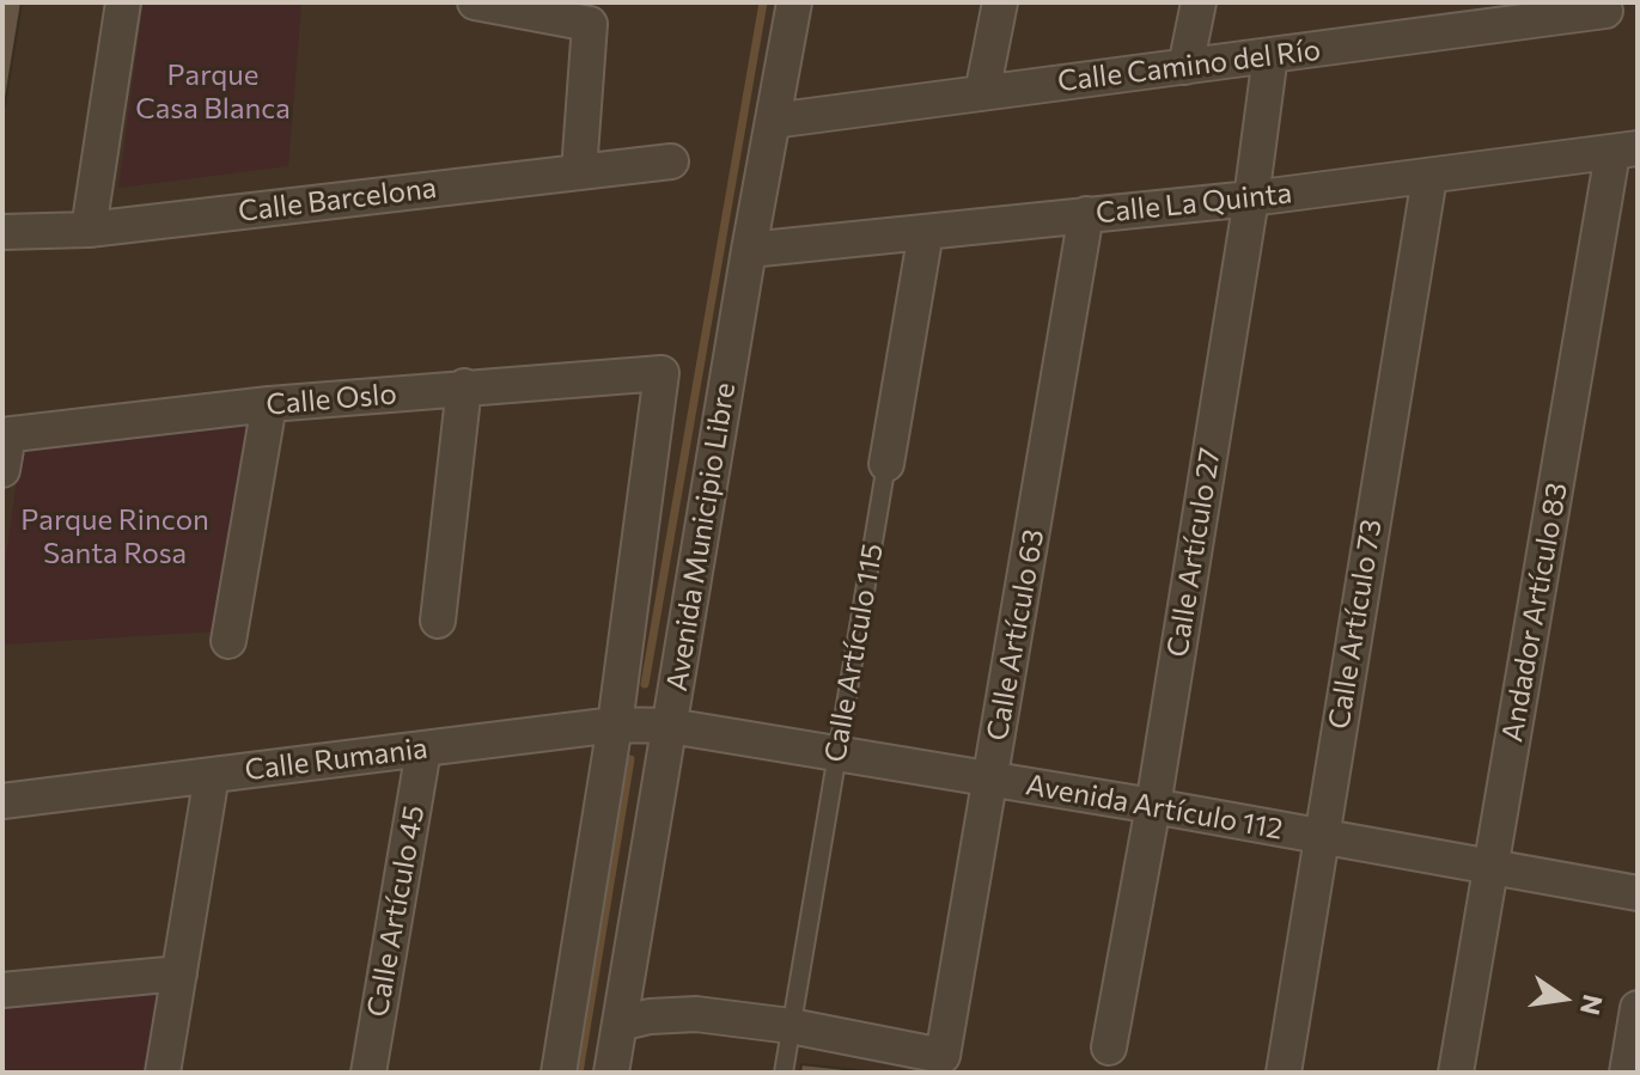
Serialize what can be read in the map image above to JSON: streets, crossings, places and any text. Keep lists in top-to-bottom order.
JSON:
{
  "streets": {
    "street": [
      "Calle Camino del Río",
      "Calle Barcelona",
      "Calle La Quinta",
      "Calle Oslo",
      "Avenida Municipio Libre",
      "Calle Artículo 27",
      "Andador Artículo 83",
      "Calle Artículo 73",
      "Calle Artículo 63",
      "Calle Artículo 115",
      "Calle Rumania",
      "Avenida Artículo 112",
      "Calle Artículo 45"
    ]
  },
  "crossings": [
    ["Calle Camino del Río", "Avenida Municipio Libre"],
    ["Calle Camino del Río", "Calle Artículo 27"],
    ["Calle La Quinta", "Avenida Municipio Libre"],
    ["Calle La Quinta", "Calle Artículo 27"],
    ["Calle La Quinta", "Andador Artículo 83"],
    ["Calle La Quinta", "Calle Artículo 73"],
    ["Calle La Quinta", "Calle Artículo 63"],
    ["Calle La Quinta", "Calle Artículo 115"],
    ["Calle Oslo", "Avenida Municipio Libre"],
    ["Avenida Municipio Libre", "Calle Rumania"],
    ["Avenida Municipio Libre", "Avenida Artículo 112"],
    ["Calle Artículo 27", "Avenida Artículo 112"],
    ["Andador Artículo 83", "Avenida Artículo 112"],
    ["Calle Artículo 73", "Avenida Artículo 112"],
    ["Calle Artículo 63", "Calle Artículo 115"],
    ["Calle Artículo 63", "Avenida Artículo 112"],
    ["Calle Artículo 115", "Avenida Artículo 112"],
    ["Calle Rumania", "Avenida Artículo 112"],
    ["Calle Rumania", "Calle Artículo 45"]
  ],
  "parks": ["Parque Casa Blanca", "Parque Rincon Santa Rosa"],
  "north": "right"
}
